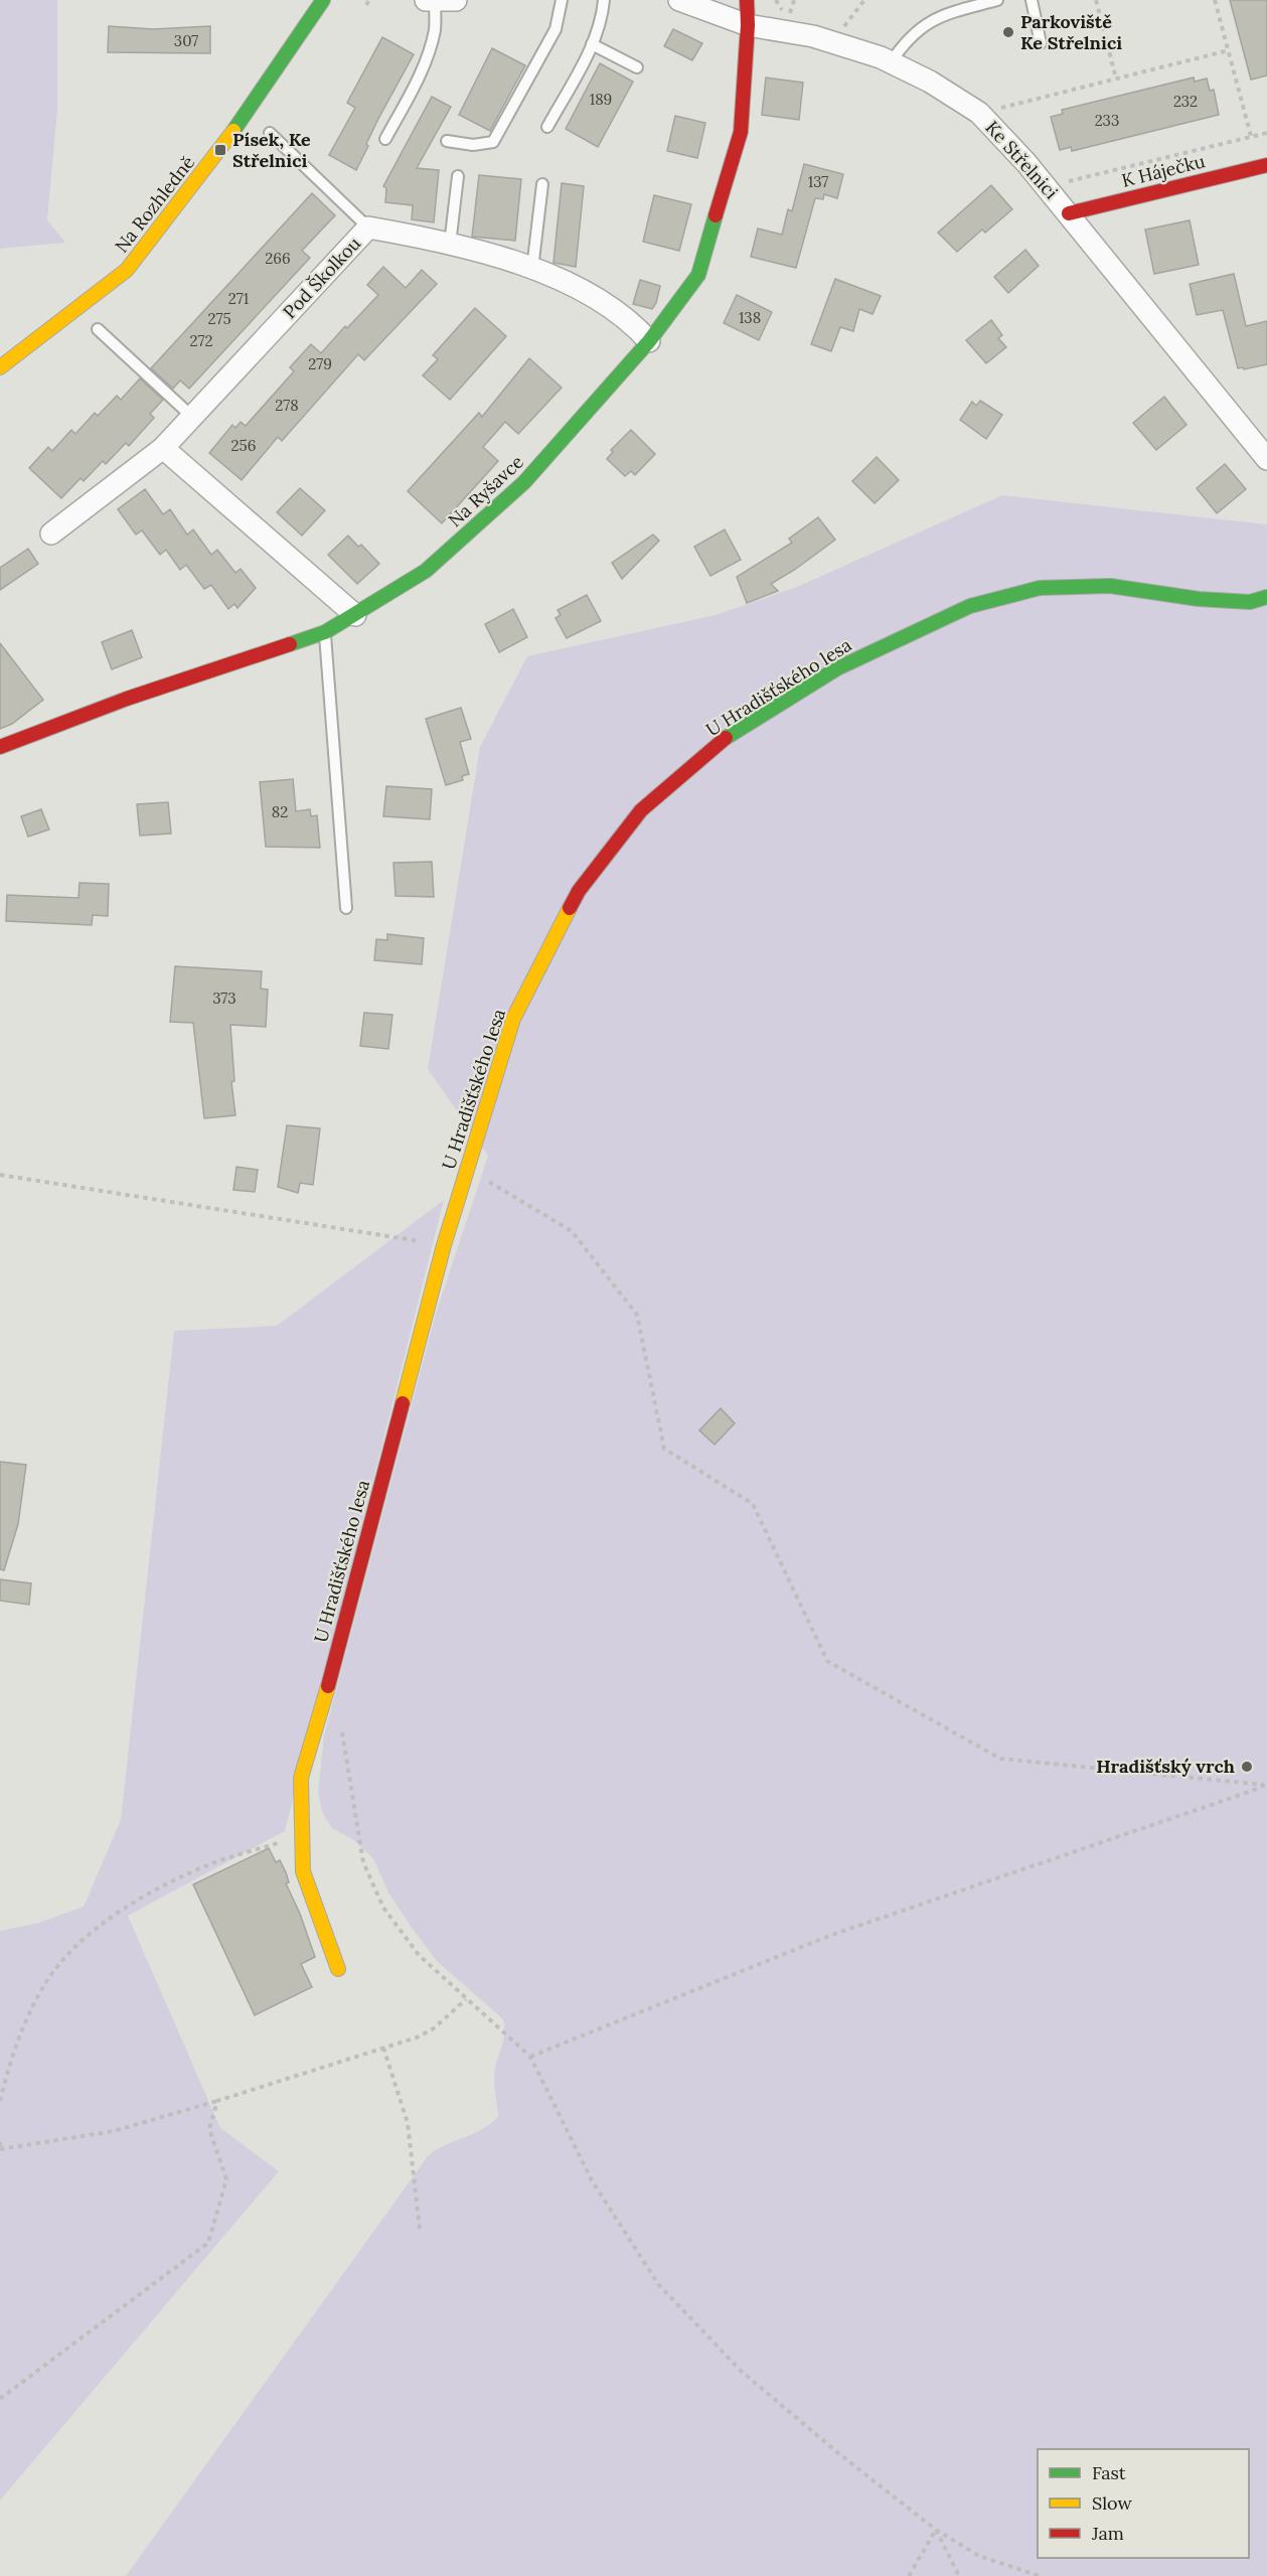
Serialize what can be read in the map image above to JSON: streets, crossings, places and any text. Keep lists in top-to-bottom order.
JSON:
{
  "streets": {
    "street": [
      "Ke Střelnici",
      "K Háječku",
      "Na Rozhledně",
      "Pod Školkou",
      "Na Ryšavce",
      "U Hradišťského lesa"
    ]
  },
  "crossings": [
    ["Ke Střelnici", "K Háječku"],
    ["Ke Střelnici", "Na Ryšavce"],
    ["Pod Školkou", "Na Ryšavce"]
  ],
  "places": {
    "other": ["Parkoviště Ke Střelnici", "Hradišťský vrch"],
    "transit": ["Písek, Ke Střelnici"]
  },
  "house_numbers": [
    "307",
    "189",
    "232",
    "233",
    "137",
    "266",
    "271",
    "138",
    "275",
    "272",
    "279",
    "278",
    "256",
    "82",
    "373"
  ],
  "legend": ["Fast", "Slow", "Jam"]
}
